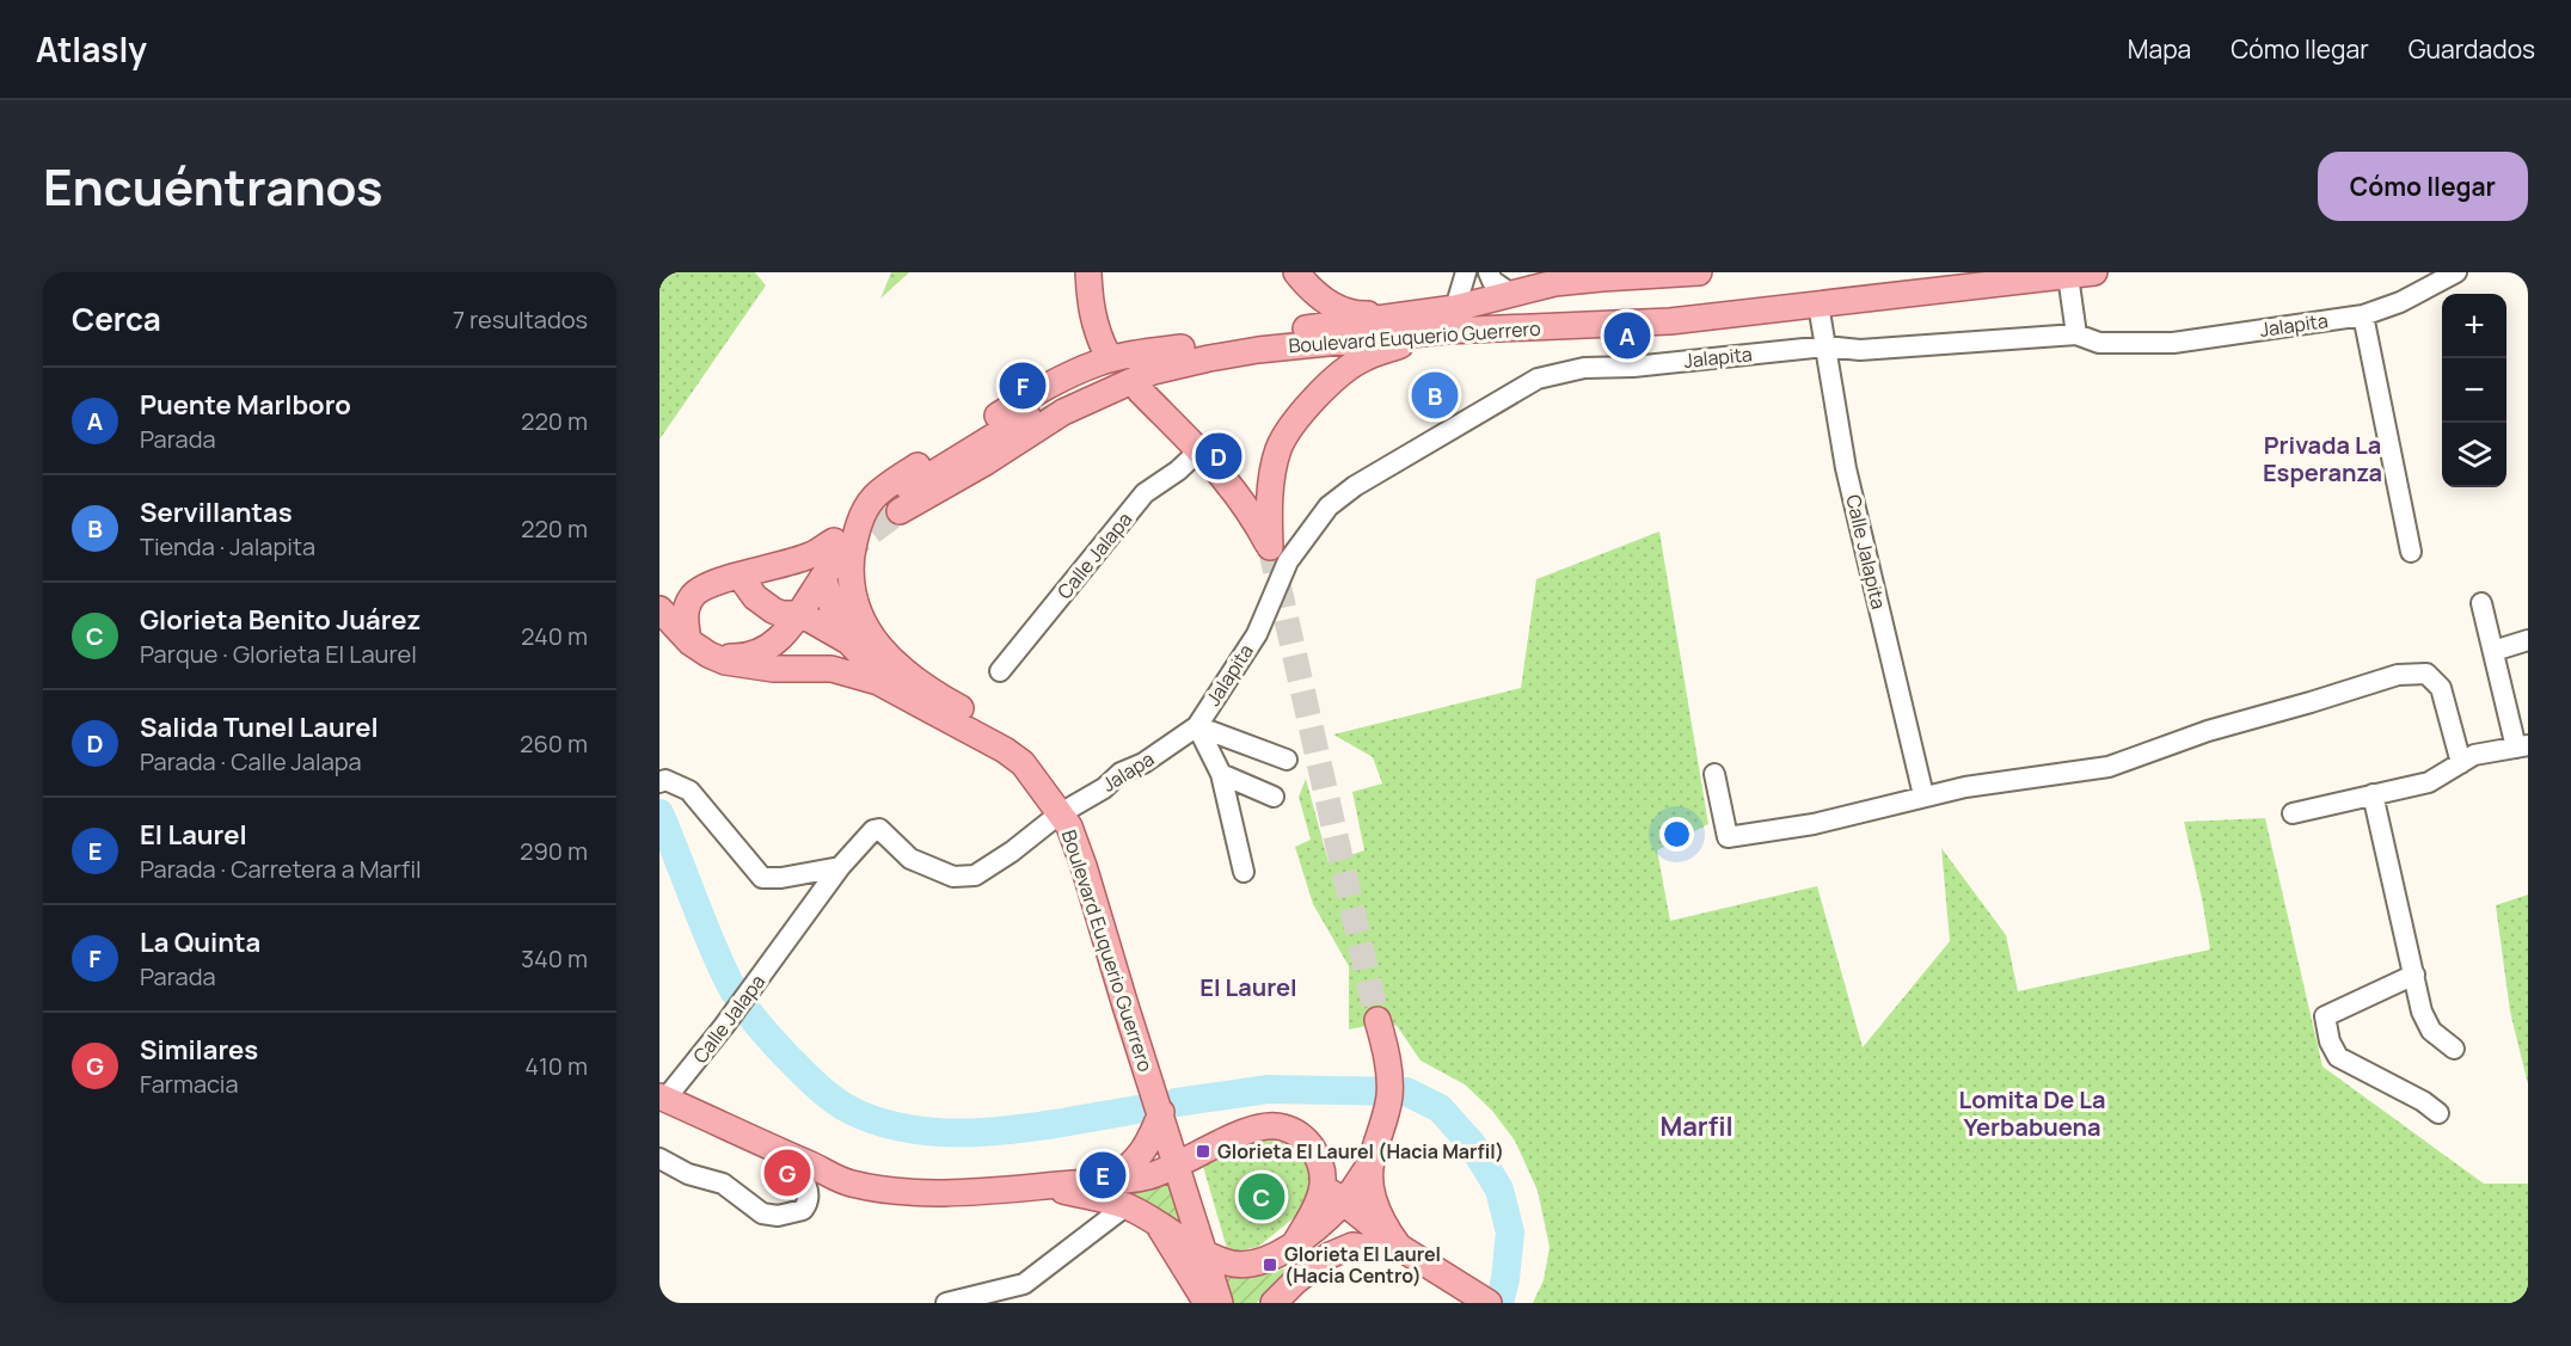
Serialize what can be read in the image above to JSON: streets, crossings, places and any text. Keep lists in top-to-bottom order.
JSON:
{
  "streets": {
    "main road": ["Boulevard Euquerio Guerrero"],
    "street": [
      "Jalapita",
      "Calle Jalapita",
      "Calle Jalapa",
      "Jalapa"
    ]
  },
  "crossings": [
    ["Jalapita", "Calle Jalapita"],
    ["Jalapita", "Jalapa"],
    ["Boulevard Euquerio Guerrero", "Calle Jalapita"],
    ["Boulevard Euquerio Guerrero", "Jalapa"],
    ["Calle Jalapa", "Jalapa"]
  ],
  "districts": [
    "Privada La Esperanza",
    "El Laurel",
    "Lomita De La Yerbabuena",
    "Marfil"
  ],
  "places": {
    "transit": ["Glorieta El Laurel (Hacia Marfil)", "Glorieta El Laurel (Hacia Centro)"]
  },
  "page": {
    "header": "Atlasly",
    "nav": ["Mapa", "Cómo llegar", "Guardados"],
    "title": "Encuéntranos",
    "buttons": "Cómo llegar",
    "heading": ["Cerca", "7 resultados"],
    "map_buttons": ["+", "−"],
    "pins": [
      "A",
      "F",
      "B",
      "D",
      "G",
      "E",
      "C"
    ],
    "list": [
      {
        "mark": "A",
        "name": "Puente Marlboro",
        "note": "Parada",
        "value": "220 m"
      },
      {
        "mark": "B",
        "name": "Servillantas",
        "note": "Tienda · Jalapita",
        "value": "220 m"
      },
      {
        "mark": "C",
        "name": "Glorieta Benito Juárez",
        "note": "Parque · Glorieta El Laurel",
        "value": "240 m"
      },
      {
        "mark": "D",
        "name": "Salida Tunel Laurel",
        "note": "Parada · Calle Jalapa",
        "value": "260 m"
      },
      {
        "mark": "E",
        "name": "El Laurel",
        "note": "Parada · Carretera a Marfil",
        "value": "290 m"
      },
      {
        "mark": "F",
        "name": "La Quinta",
        "note": "Parada",
        "value": "340 m"
      },
      {
        "mark": "G",
        "name": "Similares",
        "note": "Farmacia",
        "value": "410 m"
      }
    ]
  }
}
